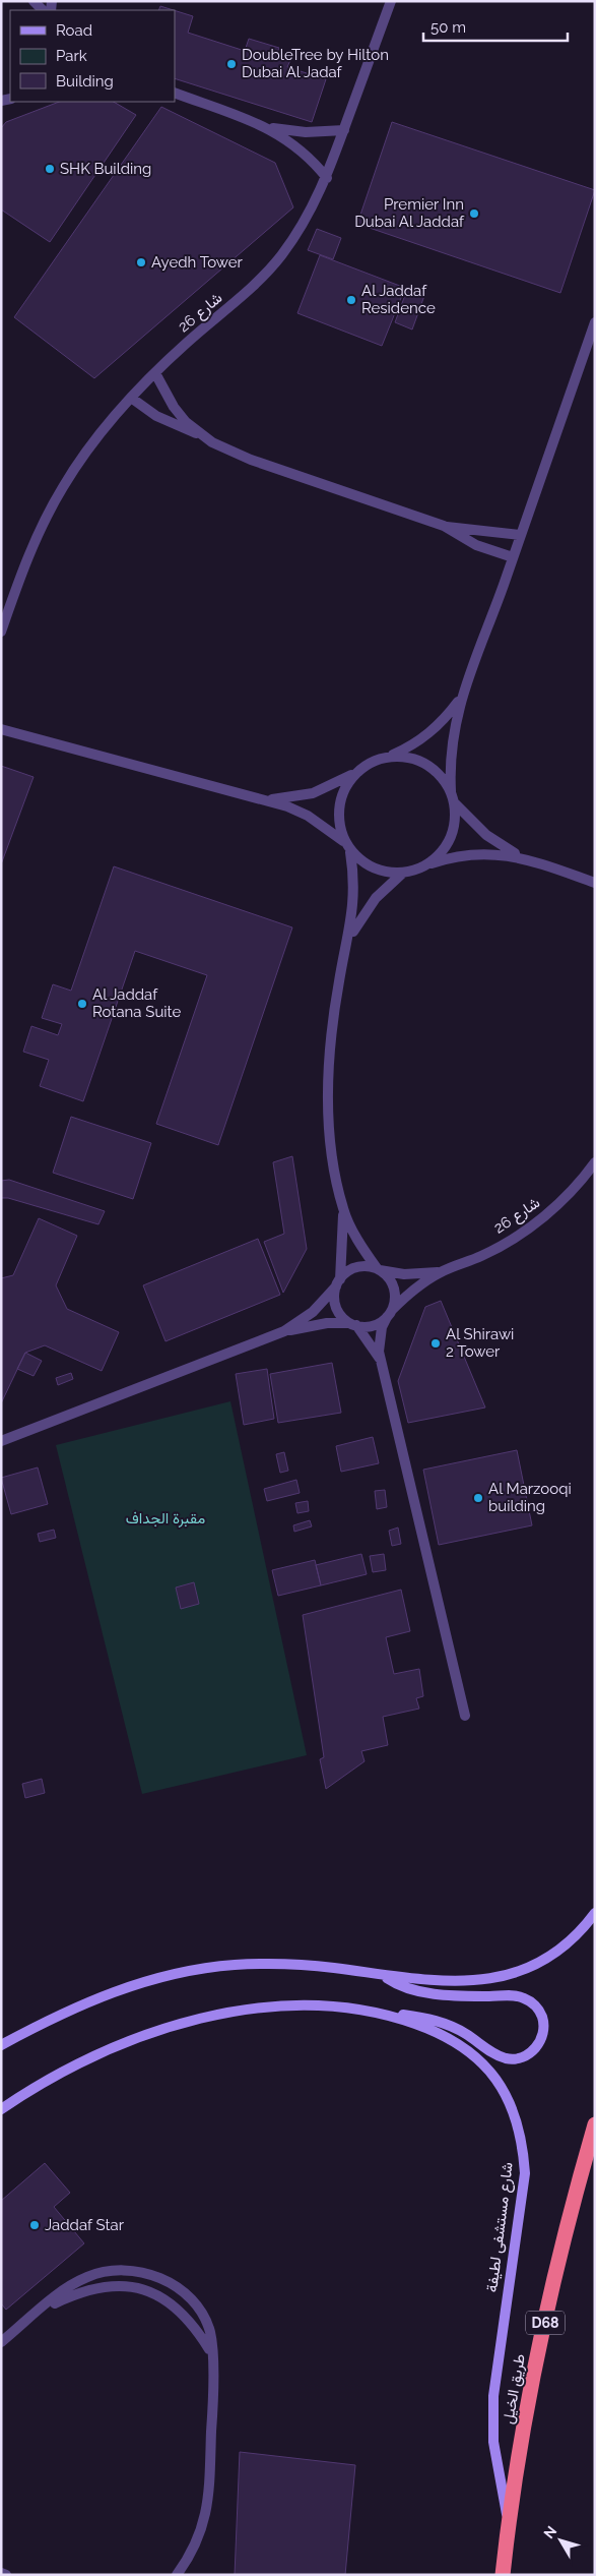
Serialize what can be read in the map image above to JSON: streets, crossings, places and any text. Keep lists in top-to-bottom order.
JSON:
{
  "streets": {
    "highway": ["D68", "طريق الخيل"],
    "main road": ["شارع مستشفى لطيفة"],
    "street": ["شارع 26"]
  },
  "crossings": [
    ["شارع مستشفى لطيفة", "طريق الخيل"]
  ],
  "parks": ["مقبرة الجداف"],
  "places": [
    "DoubleTree by Hilton Dubai Al Jadaf",
    "SHK Building",
    "Premier Inn Dubai Al Jaddaf",
    "Ayedh Tower",
    "Al Jaddaf Residence",
    "Al Jaddaf Rotana Suite",
    "Al Shirawi 2 Tower",
    "Al Marzooqi building",
    "Jaddaf Star"
  ],
  "legend": ["Road", "Park", "Building"],
  "scale_bar": "50 m",
  "north": "top left"
}
